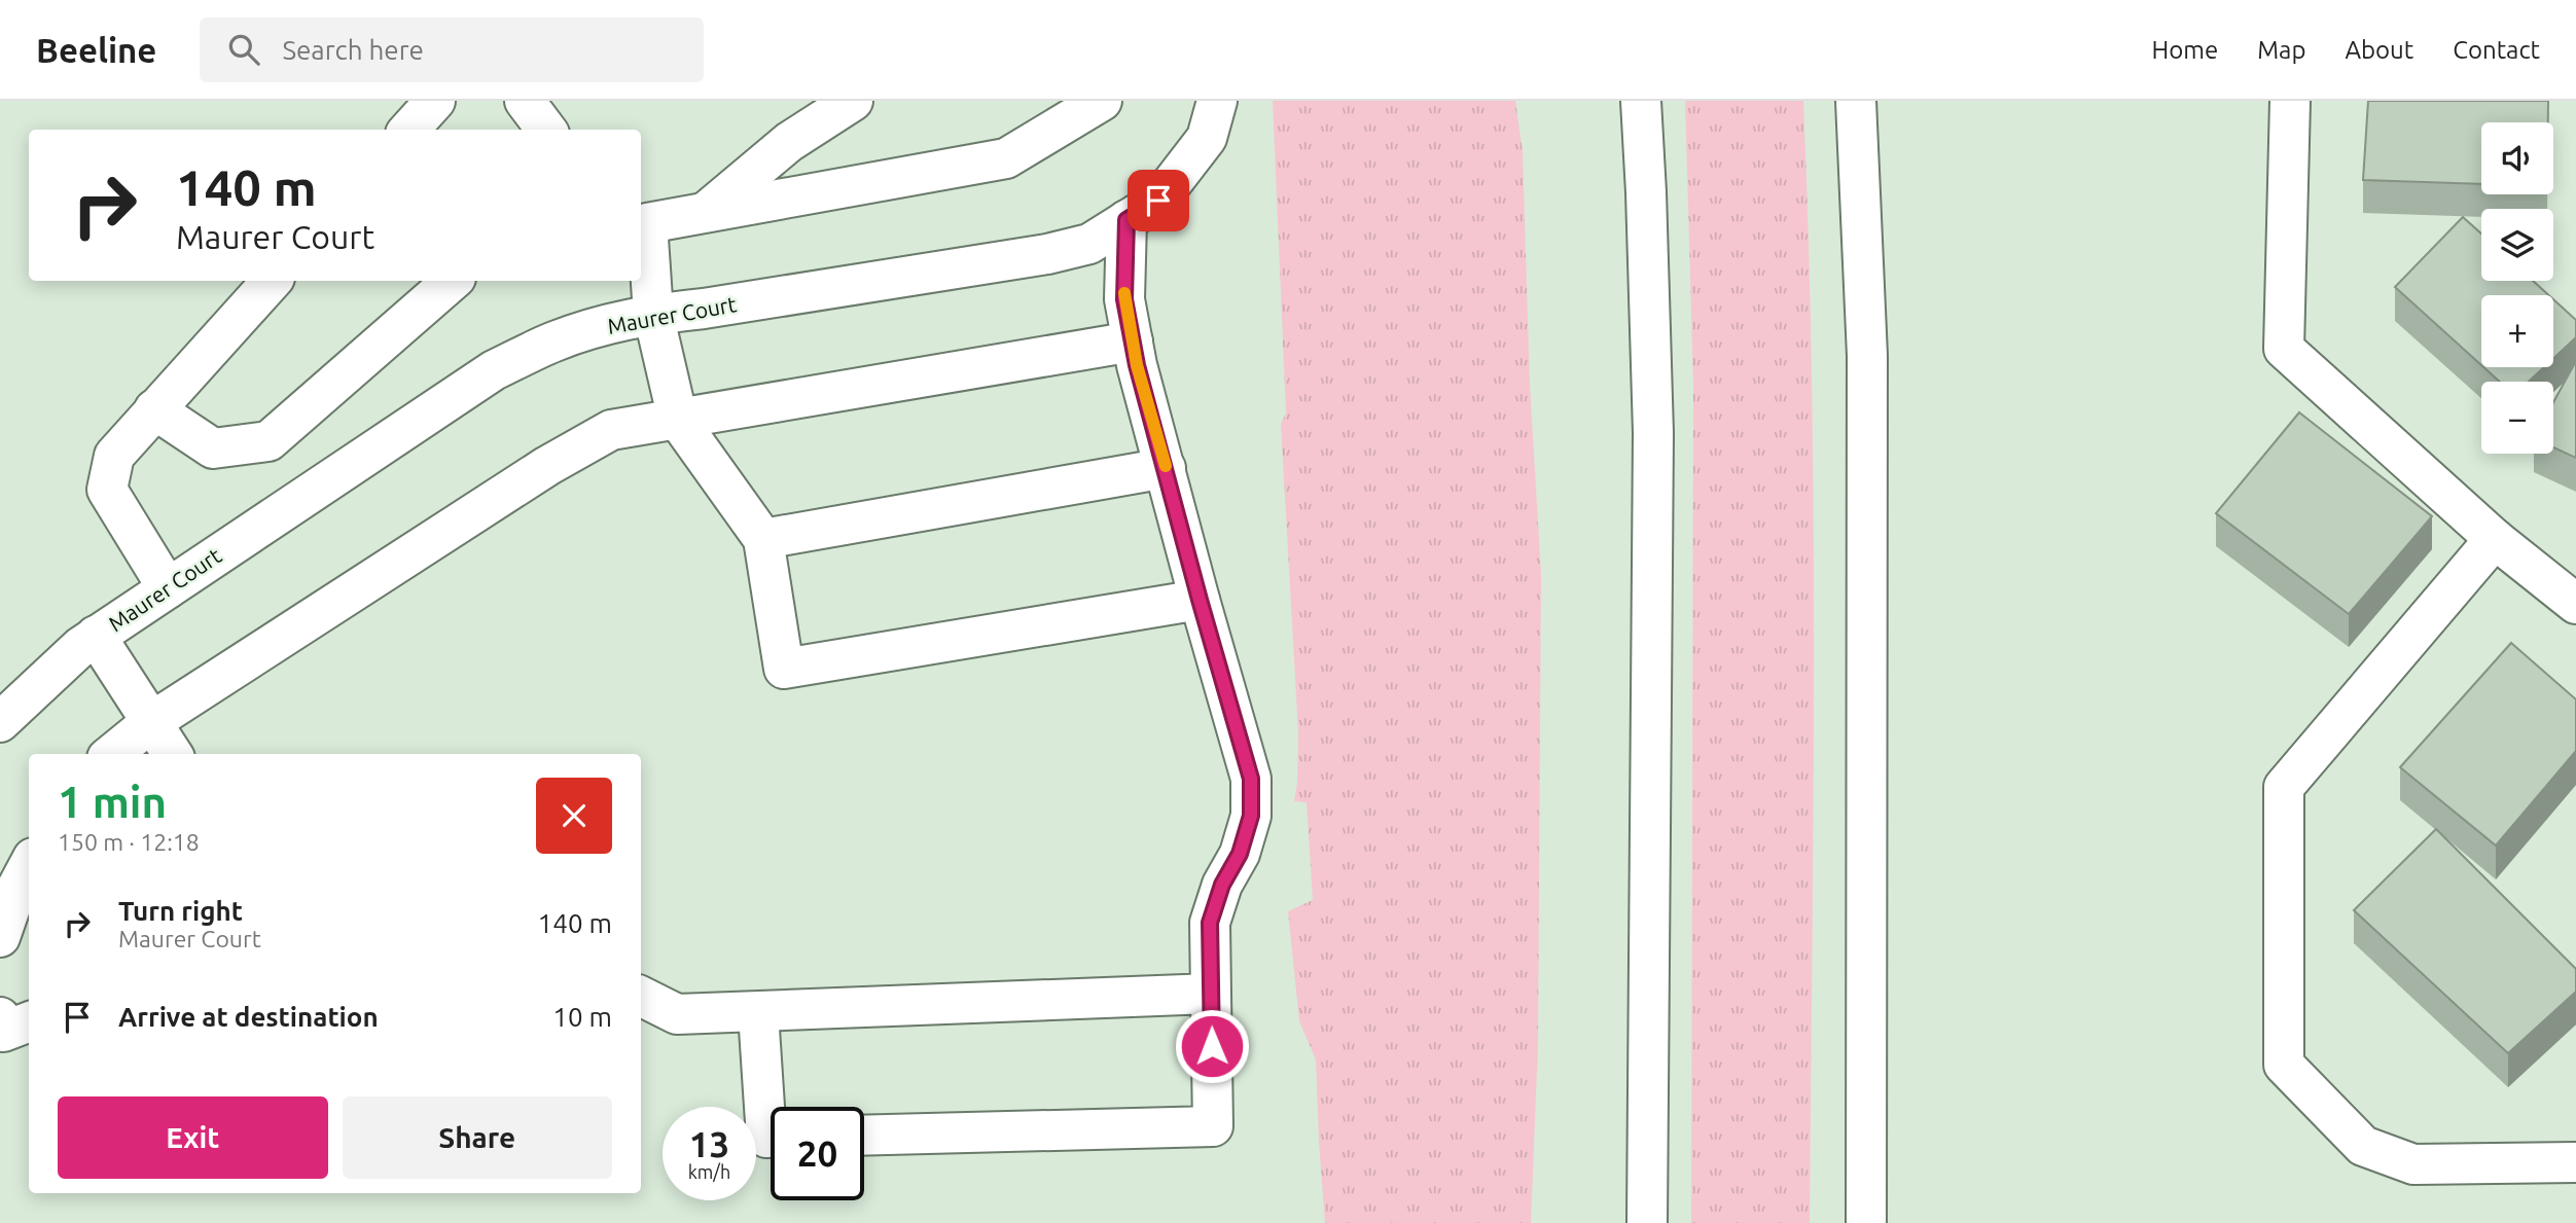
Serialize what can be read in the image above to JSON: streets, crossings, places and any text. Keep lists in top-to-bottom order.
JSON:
{
  "streets": {
    "main road": ["Maurer Court"]
  },
  "page": {
    "header": "Beeline",
    "search": "Search here",
    "nav": [
      "Home",
      "Map",
      "About",
      "Contact"
    ],
    "map_buttons": ["+", "−"],
    "turn": ["140 m", "Maurer Court"],
    "heading": ["1 min", "150 m · 12:18"],
    "list": [
      {
        "name": "Turn right",
        "note": "Maurer Court",
        "value": "140 m"
      },
      {
        "name": "Arrive at destination",
        "value": "10 m"
      }
    ],
    "buttons": ["Exit", "Share"],
    "speed": "13 km/h",
    "limit": "20"
  }
}
